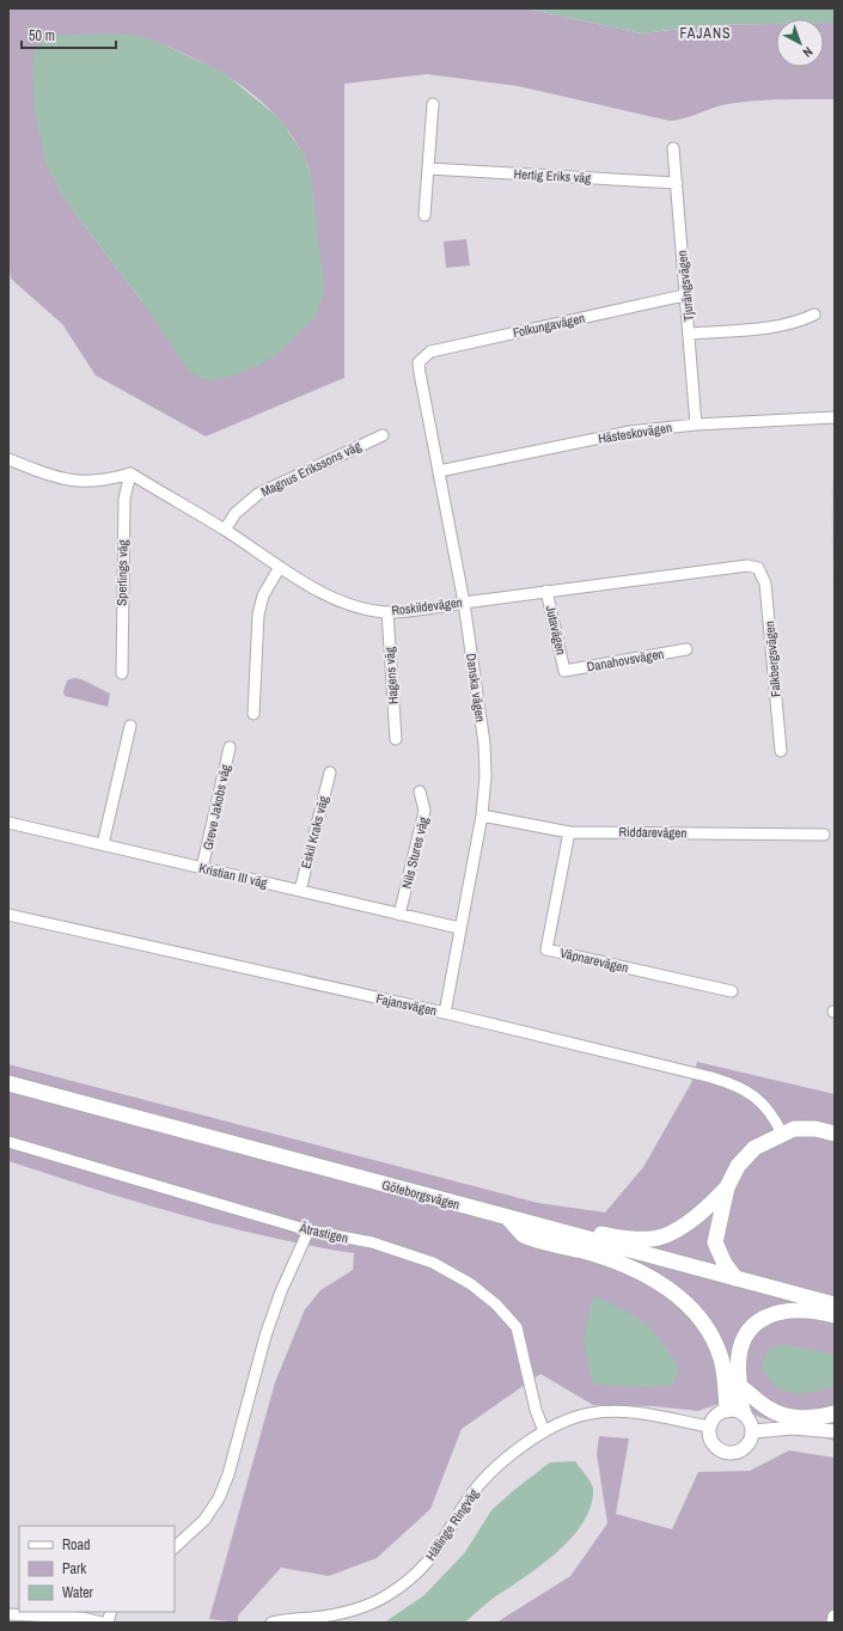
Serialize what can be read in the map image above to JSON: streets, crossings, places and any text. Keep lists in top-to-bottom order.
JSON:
{
  "streets": {
    "main road": ["Göteborgsvägen"],
    "street": [
      "Hertig Eriks väg",
      "Tjurängsvägen",
      "Folkungavägen",
      "Hästeskovägen",
      "Magnus Erikssons väg",
      "Sperlings väg",
      "Roskildevägen",
      "Jutavägen",
      "Falkbergsvägen",
      "Danahovsvägen",
      "Hagens väg",
      "Danska vägen",
      "Greve Jakobs väg",
      "Eskil Kraks väg",
      "Riddarevägen",
      "Nils Stures väg",
      "Kristian III väg",
      "Väpnarevägen",
      "Fajansvägen",
      "Ätrastigen",
      "Hällinge Ringväg"
    ]
  },
  "crossings": [
    ["Hertig Eriks väg", "Tjurängsvägen"],
    ["Tjurängsvägen", "Folkungavägen"],
    ["Tjurängsvägen", "Hästeskovägen"],
    ["Folkungavägen", "Danska vägen"],
    ["Hästeskovägen", "Danska vägen"],
    ["Magnus Erikssons väg", "Roskildevägen"],
    ["Sperlings väg", "Roskildevägen"],
    ["Roskildevägen", "Jutavägen"],
    ["Roskildevägen", "Falkbergsvägen"],
    ["Roskildevägen", "Hagens väg"],
    ["Roskildevägen", "Danska vägen"],
    ["Jutavägen", "Danahovsvägen"],
    ["Danska vägen", "Riddarevägen"],
    ["Danska vägen", "Kristian III väg"],
    ["Danska vägen", "Fajansvägen"],
    ["Greve Jakobs väg", "Kristian III väg"],
    ["Eskil Kraks väg", "Kristian III väg"],
    ["Riddarevägen", "Väpnarevägen"],
    ["Nils Stures väg", "Kristian III väg"],
    ["Ätrastigen", "Hällinge Ringväg"]
  ],
  "districts": ["FAJANS"],
  "legend": ["Road", "Park", "Water"],
  "scale_bar": "50 m",
  "north": "bottom right"
}
